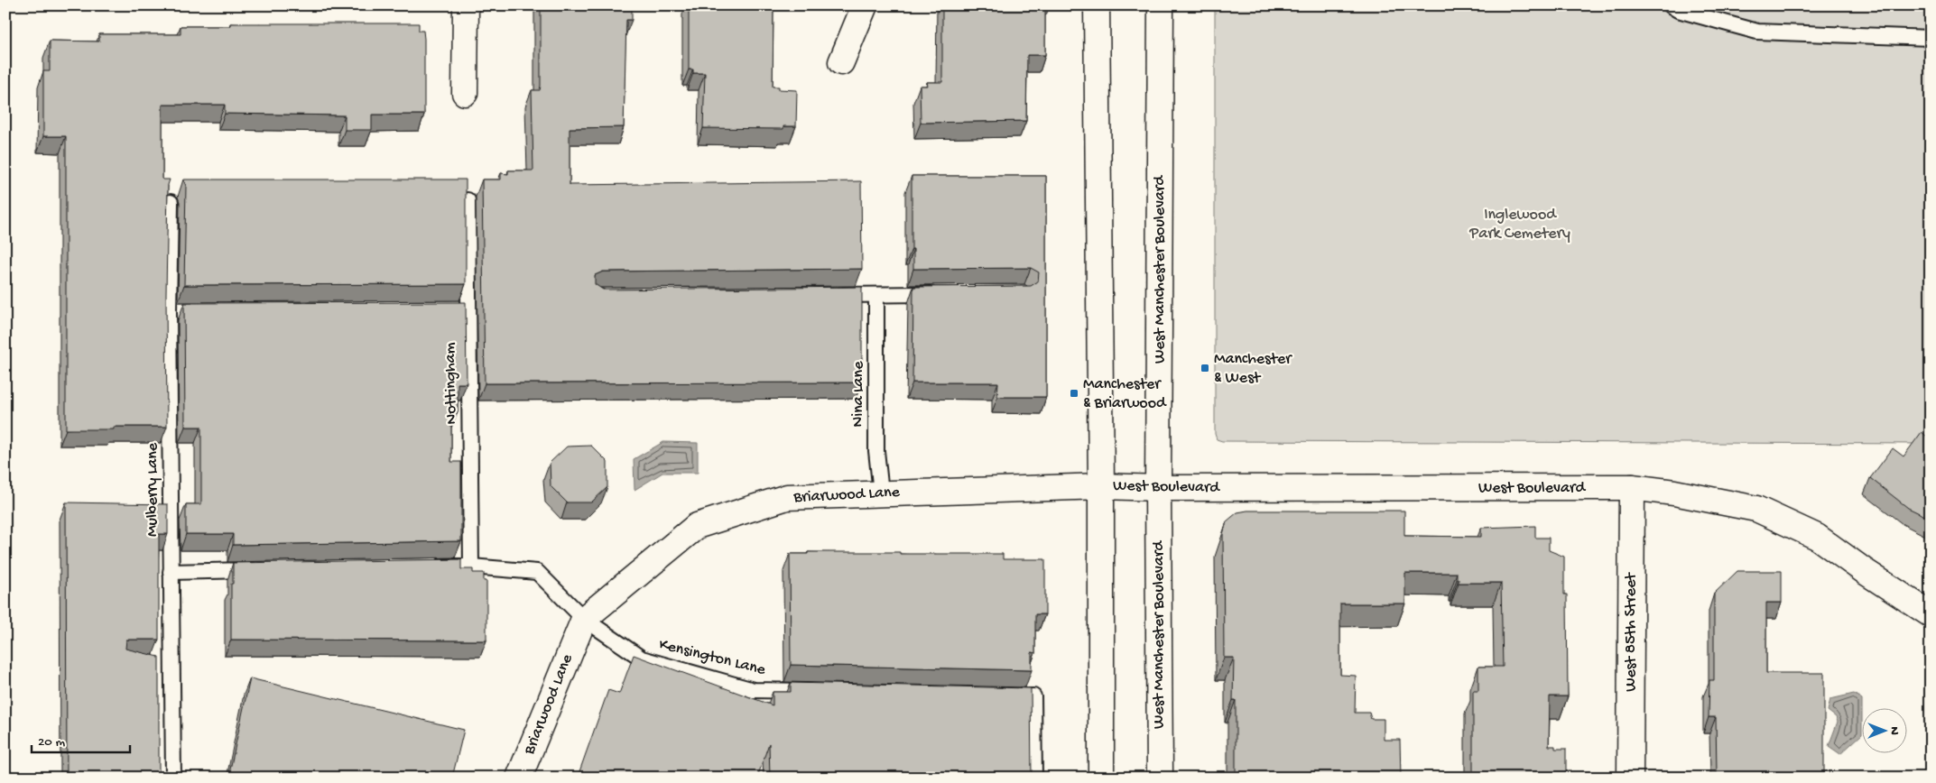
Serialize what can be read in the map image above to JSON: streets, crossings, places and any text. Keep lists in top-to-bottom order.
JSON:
{
  "streets": {
    "street": [
      "West Manchester Boulevard",
      "West Boulevard",
      "Briarwood Lane",
      "West 85th Street"
    ],
    "lane": [
      "Nottingham",
      "Nina Lane",
      "Mulberry Lane",
      "Kensington Lane"
    ]
  },
  "crossings": [
    ["West Manchester Boulevard", "West Boulevard"],
    ["Nottingham", "Kensington Lane"],
    ["Nina Lane", "Briarwood Lane"],
    ["West Boulevard", "Briarwood Lane"],
    ["West Boulevard", "West 85th Street"],
    ["Briarwood Lane", "Kensington Lane"]
  ],
  "parks": ["Inglewood Park Cemetery"],
  "places": {
    "transit": ["Manchester & West", "Manchester & Briarwood"]
  },
  "scale_bar": "20 m",
  "north": "right"
}
